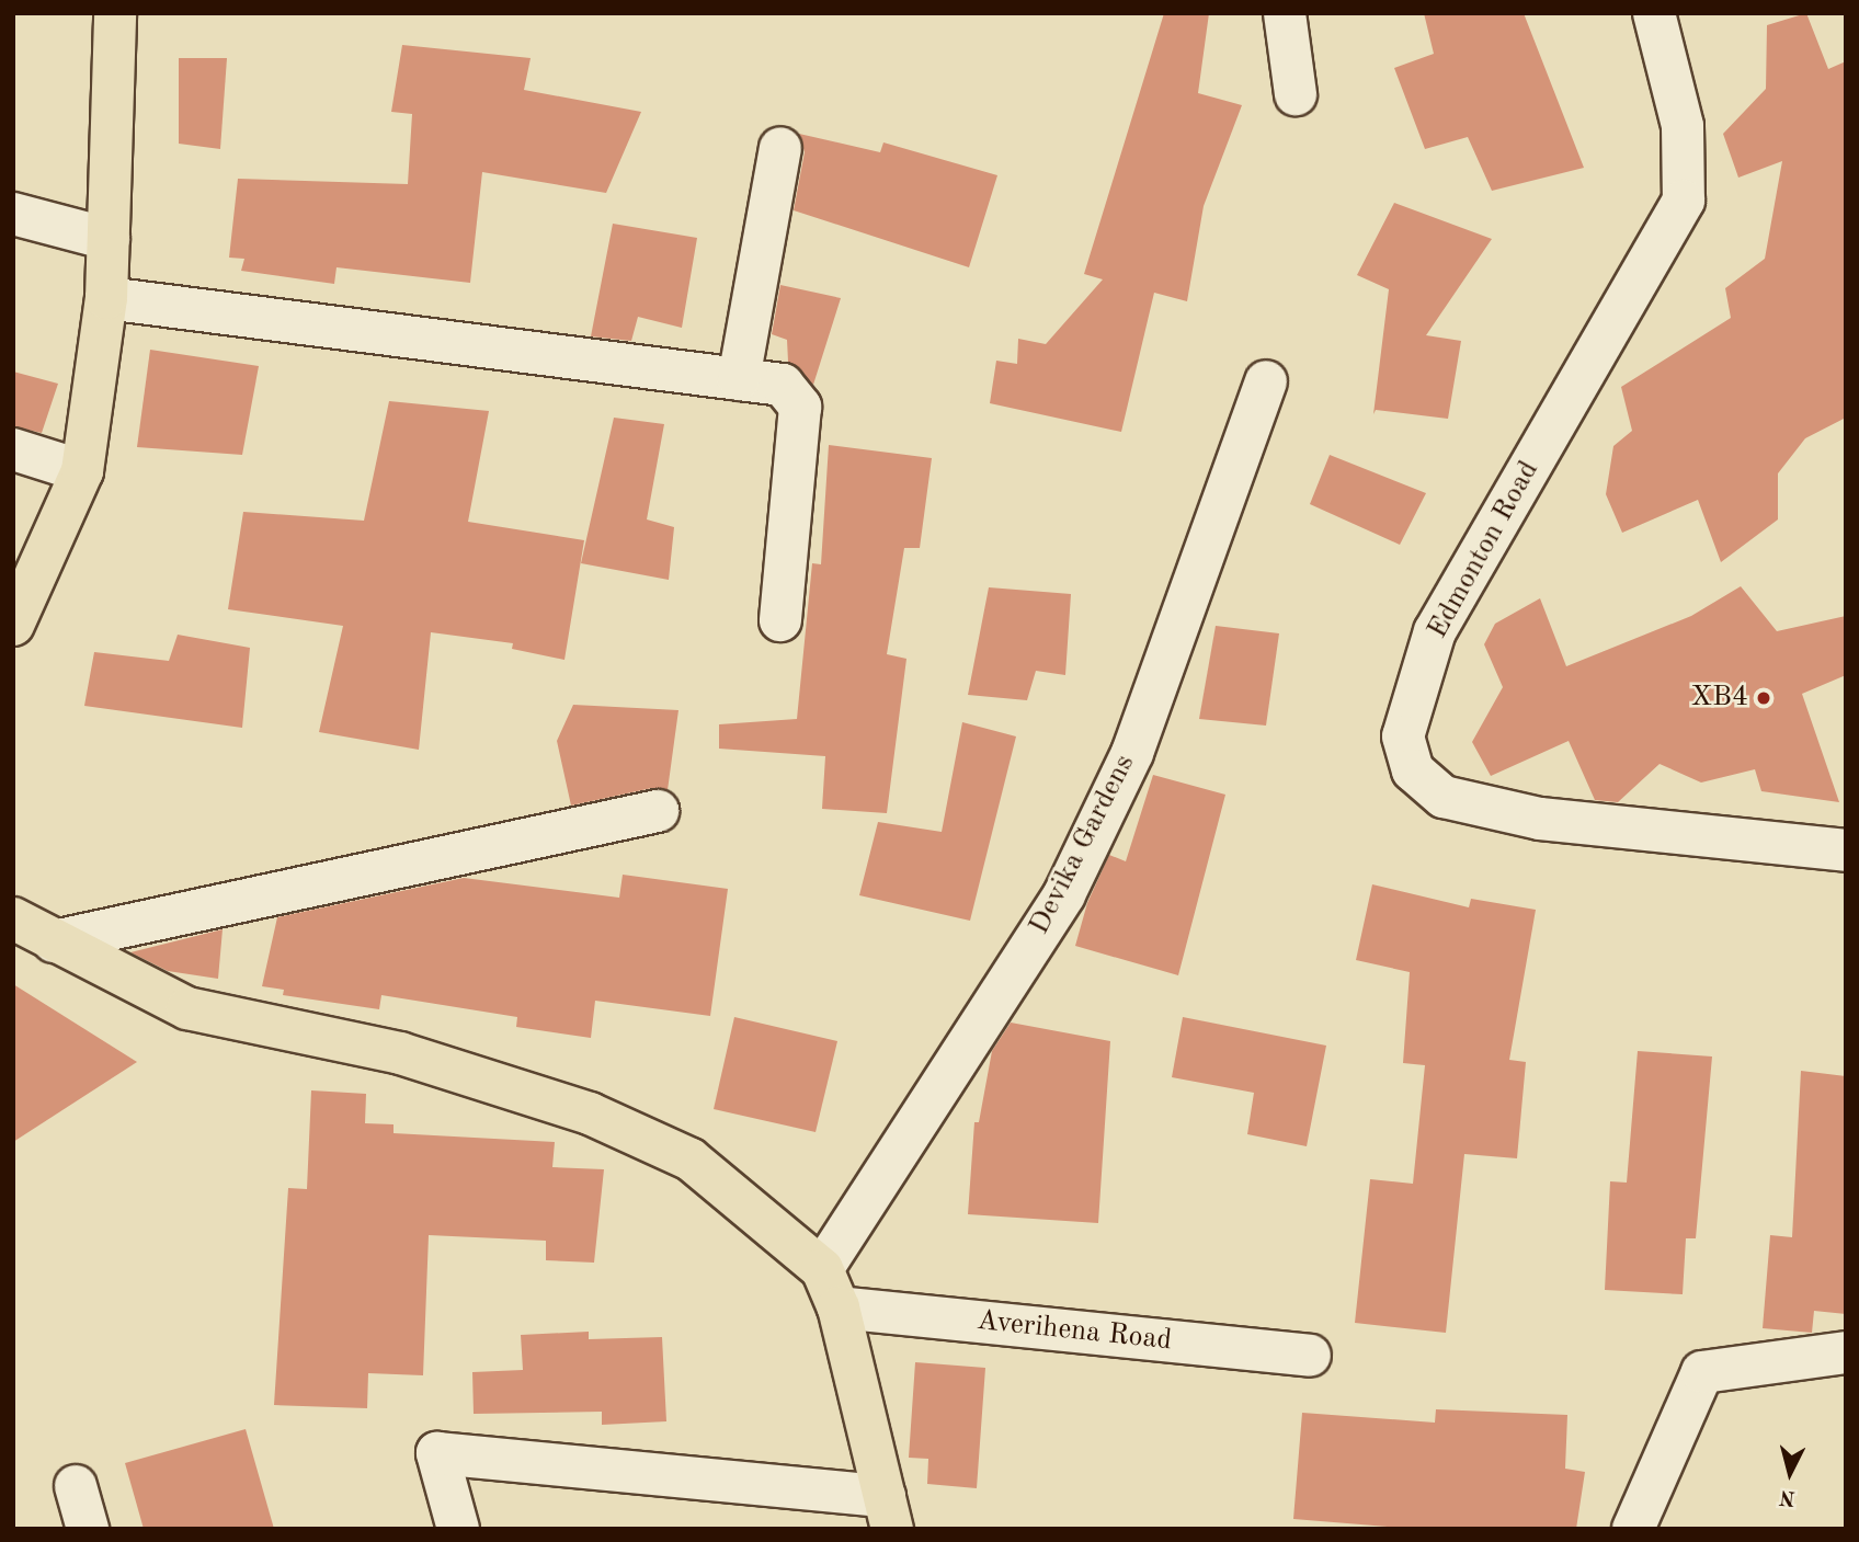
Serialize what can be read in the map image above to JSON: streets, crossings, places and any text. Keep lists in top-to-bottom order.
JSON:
{
  "streets": {
    "street": ["Edmonton Road", "Devika Gardens", "Averihena Road"]
  },
  "places": ["XB4"],
  "north": "bottom"
}
